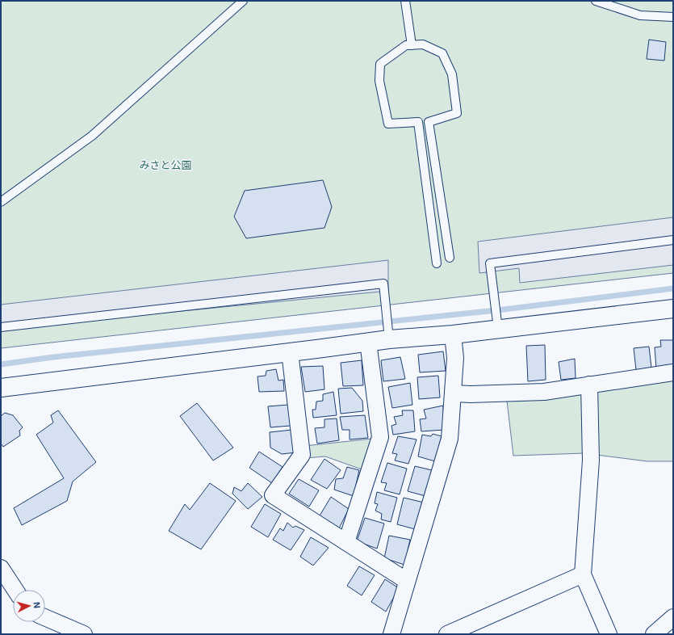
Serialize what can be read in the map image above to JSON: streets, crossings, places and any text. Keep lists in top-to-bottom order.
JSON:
{
  "parks": ["みさと公園"],
  "north": "right"
}
